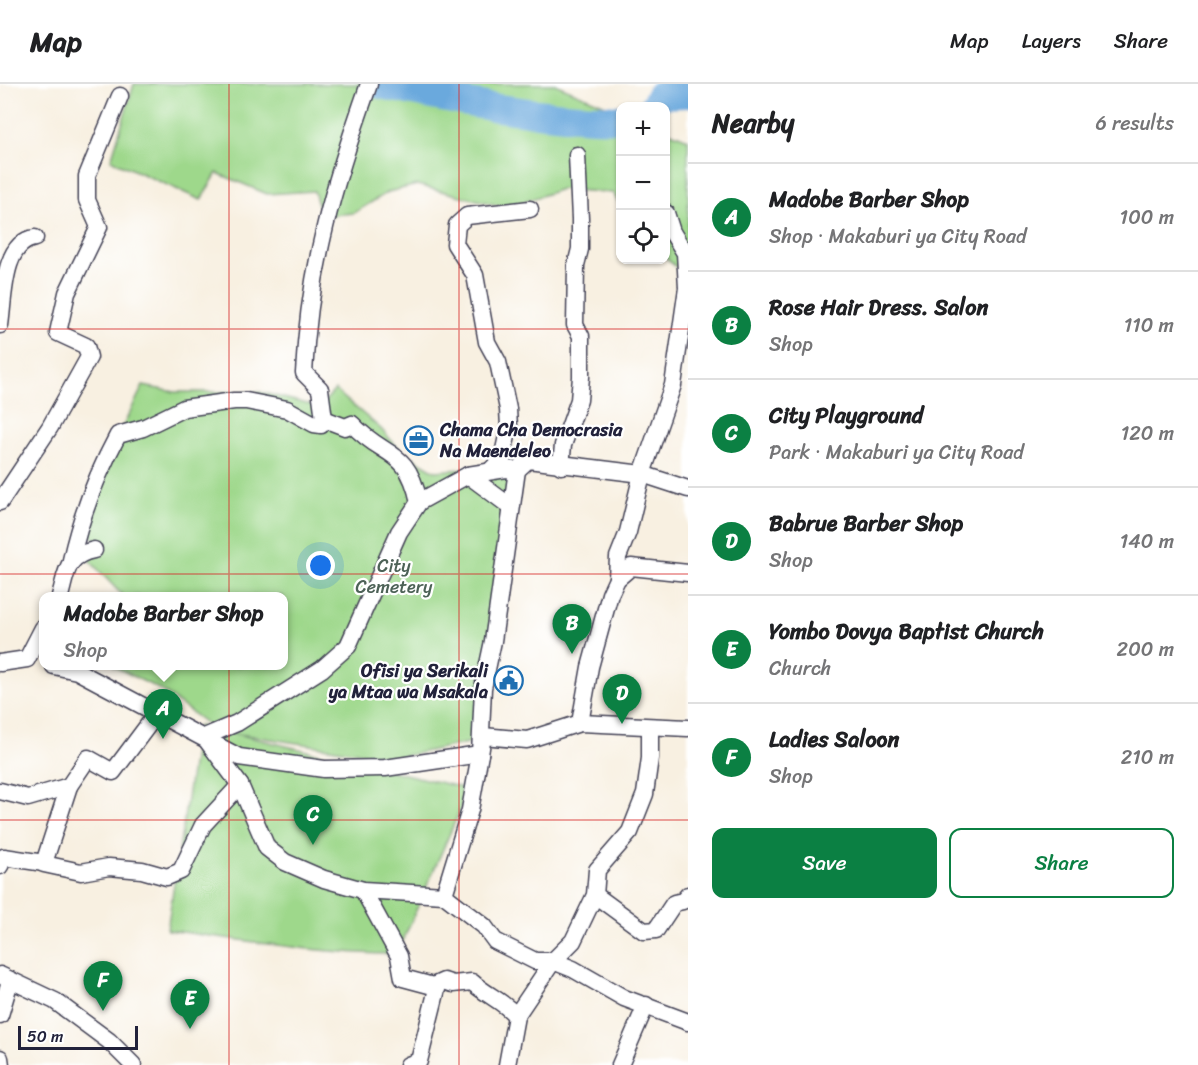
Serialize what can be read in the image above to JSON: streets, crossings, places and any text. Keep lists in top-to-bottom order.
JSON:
{
  "parks": ["City Cemetery"],
  "places": {
    "office": ["Chama Cha Democrasia Na Maendeleo"],
    "public building": ["Ofisi ya Serikali ya Mtaa wa Msakala"]
  },
  "scale_bar": "50 m",
  "page": {
    "header": "Map",
    "nav": ["Map", "Layers", "Share"],
    "heading": ["Nearby", "6 results"],
    "map_buttons": ["+", "−"],
    "list": [
      {
        "mark": "A",
        "name": "Madobe Barber Shop",
        "note": "Shop · Makaburi ya City Road",
        "value": "100 m"
      },
      {
        "mark": "B",
        "name": "Rose Hair Dress. Salon",
        "note": "Shop",
        "value": "110 m"
      },
      {
        "mark": "C",
        "name": "City Playground",
        "note": "Park · Makaburi ya City Road",
        "value": "120 m"
      },
      {
        "mark": "D",
        "name": "Babrue Barber Shop",
        "note": "Shop",
        "value": "140 m"
      },
      {
        "mark": "E",
        "name": "Yombo Dovya Baptist Church",
        "note": "Church",
        "value": "200 m"
      },
      {
        "mark": "F",
        "name": "Ladies Saloon",
        "note": "Shop",
        "value": "210 m"
      }
    ],
    "popup": ["Madobe Barber Shop", "Shop"],
    "pins": [
      "B",
      "D",
      "A",
      "C",
      "F",
      "E"
    ],
    "buttons": ["Save", "Share"],
    "scale": "50 m"
  }
}
